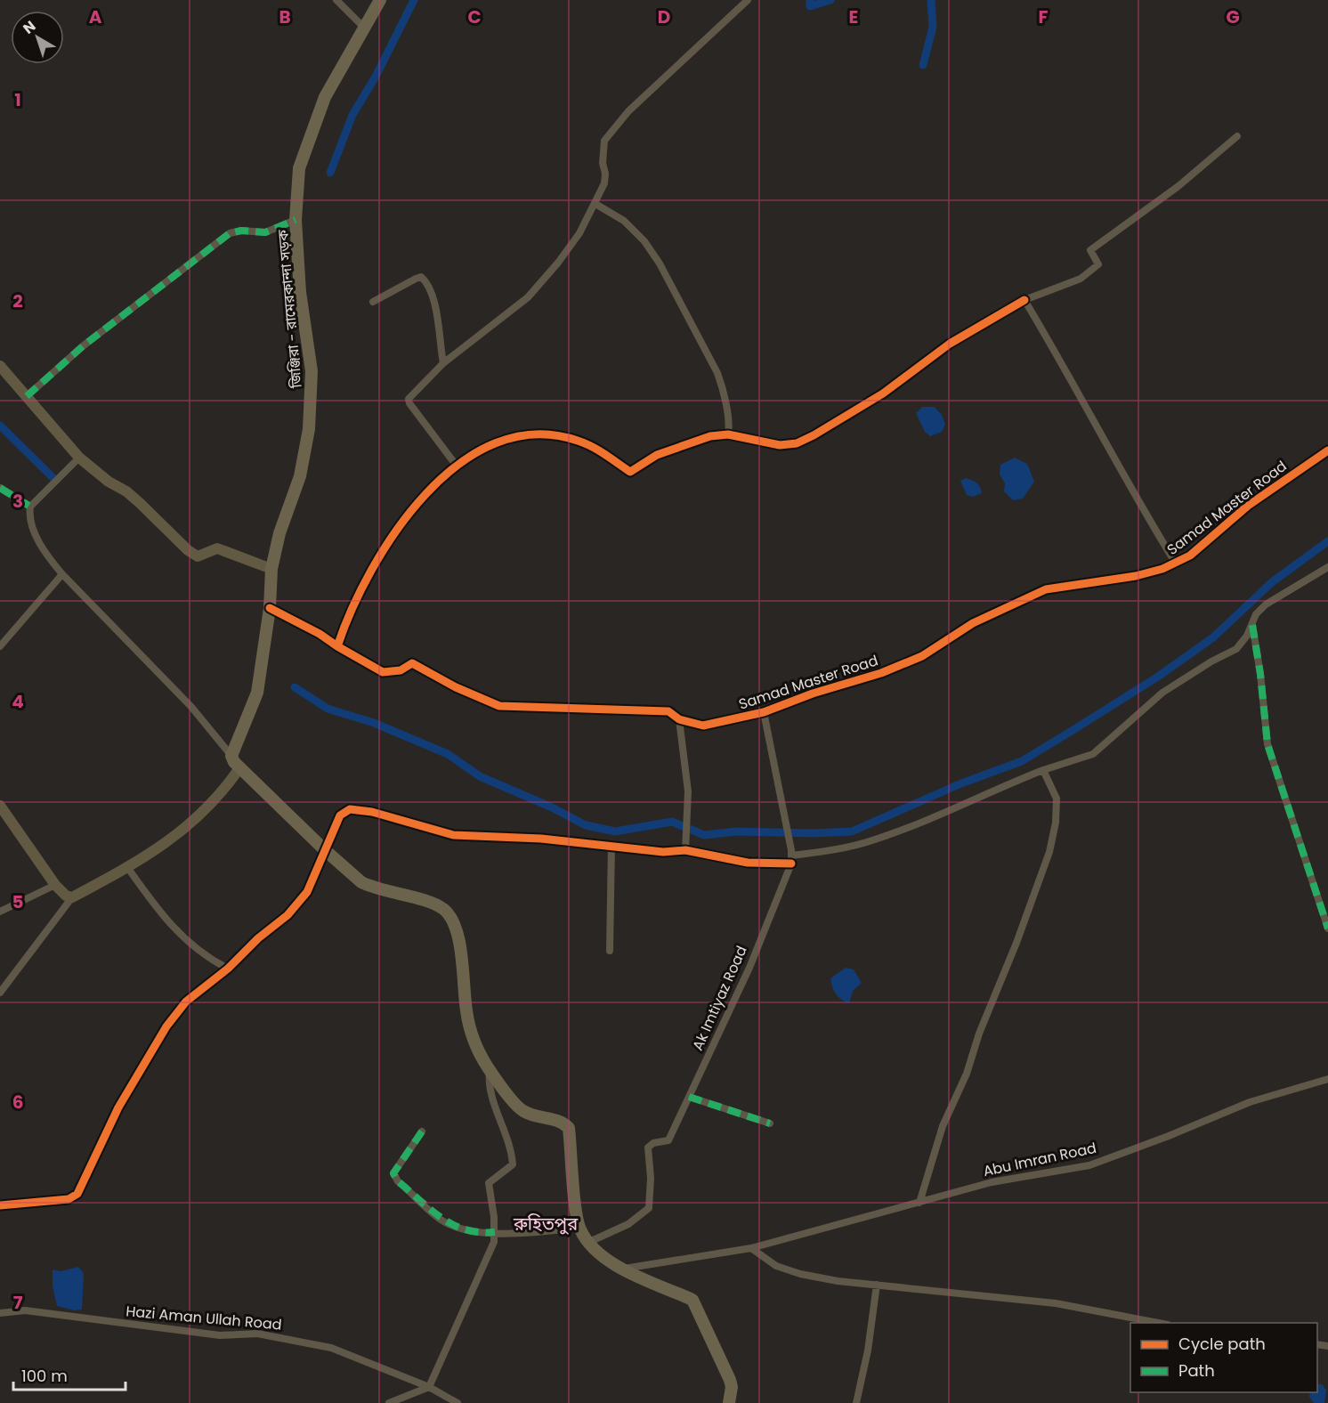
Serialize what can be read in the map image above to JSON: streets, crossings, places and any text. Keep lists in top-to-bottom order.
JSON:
{
  "streets": {
    "main road": ["জিঞ্জিরা - রামেরকান্দা সড়ক"],
    "street": [
      "Samad Master Road",
      "Ak Imtiyaz Road",
      "Abu Imran Road",
      "Hazi Aman Ullah Road"
    ]
  },
  "crossings": [
    ["জিঞ্জিরা - রামেরকান্দা সড়ক", "Samad Master Road"]
  ],
  "districts": ["রুহিতপুর"],
  "legend": ["Cycle path", "Path"],
  "scale_bar": "100 m",
  "north": "top left",
  "grid": {
    "columns": [
      "A",
      "B",
      "C",
      "D",
      "E",
      "F",
      "G"
    ],
    "rows": [
      "1",
      "2",
      "3",
      "4",
      "5",
      "6",
      "7"
    ]
  }
}
